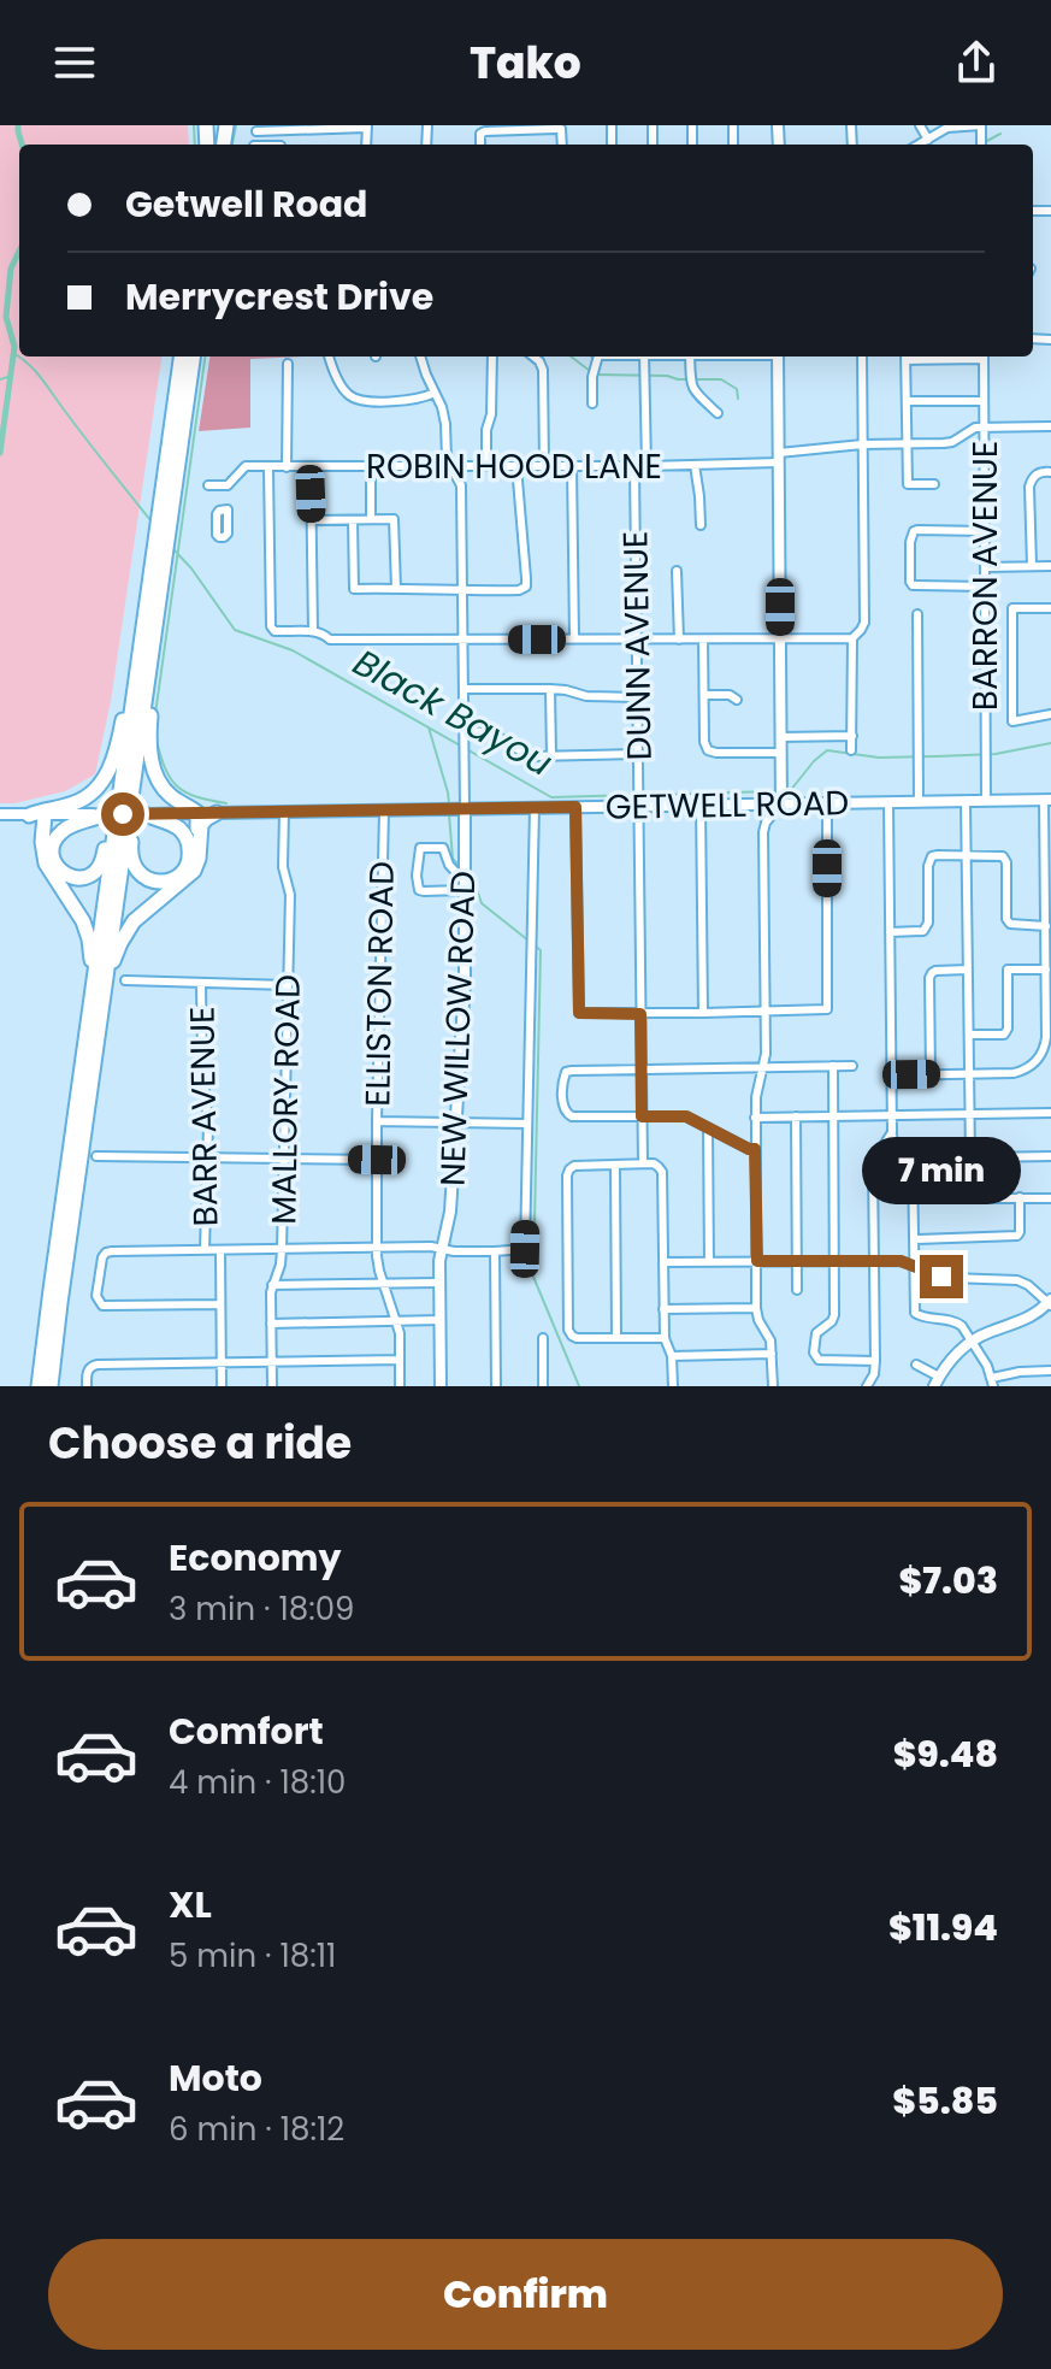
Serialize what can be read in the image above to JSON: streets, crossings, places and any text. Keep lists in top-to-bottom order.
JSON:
{
  "streets": {
    "main road": ["GETWELL ROAD", "NEW WILLOW ROAD"],
    "street": [
      "ROBIN HOOD LANE",
      "BARRON AVENUE",
      "DUNN AVENUE",
      "ELLISTON ROAD",
      "MALLORY ROAD",
      "BARR AVENUE"
    ]
  },
  "crossings": [
    ["ROBIN HOOD LANE", "BARRON AVENUE"],
    ["ROBIN HOOD LANE", "DUNN AVENUE"],
    ["BARRON AVENUE", "GETWELL ROAD"],
    ["DUNN AVENUE", "GETWELL ROAD"],
    ["GETWELL ROAD", "ELLISTON ROAD"],
    ["GETWELL ROAD", "NEW WILLOW ROAD"],
    ["GETWELL ROAD", "MALLORY ROAD"]
  ],
  "water": ["Black Bayou"],
  "page": {
    "header": "Tako",
    "banner": ["Getwell Road", "Merrycrest Drive"],
    "bubble": "7 min",
    "heading": "Choose a ride",
    "list": [
      {
        "name": "Economy",
        "note": "3 min · 18:09",
        "value": "$7.03"
      },
      {
        "name": "Comfort",
        "note": "4 min · 18:10",
        "value": "$9.48"
      },
      {
        "name": "XL",
        "note": "5 min · 18:11",
        "value": "$11.94"
      },
      {
        "name": "Moto",
        "note": "6 min · 18:12",
        "value": "$5.85"
      }
    ],
    "buttons": "Confirm"
  }
}
